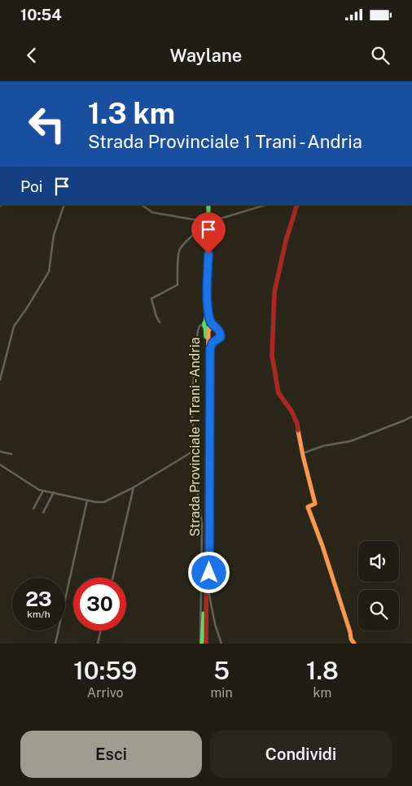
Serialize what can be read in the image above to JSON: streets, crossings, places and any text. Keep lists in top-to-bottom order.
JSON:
{
  "streets": {
    "main road": ["Strada Provinciale 1 Trani - Andria"]
  },
  "page": {
    "status": "10:54",
    "header": "Waylane",
    "turn": ["1.3 km", "Strada Provinciale 1 Trani - Andria"],
    "then": "Poi",
    "speed": "23 km/h",
    "limit": "30",
    "eta": [
      "10:59",
      "Arrivo",
      "5",
      "min",
      "1.8",
      "km"
    ],
    "buttons": ["Esci", "Condividi"]
  }
}
